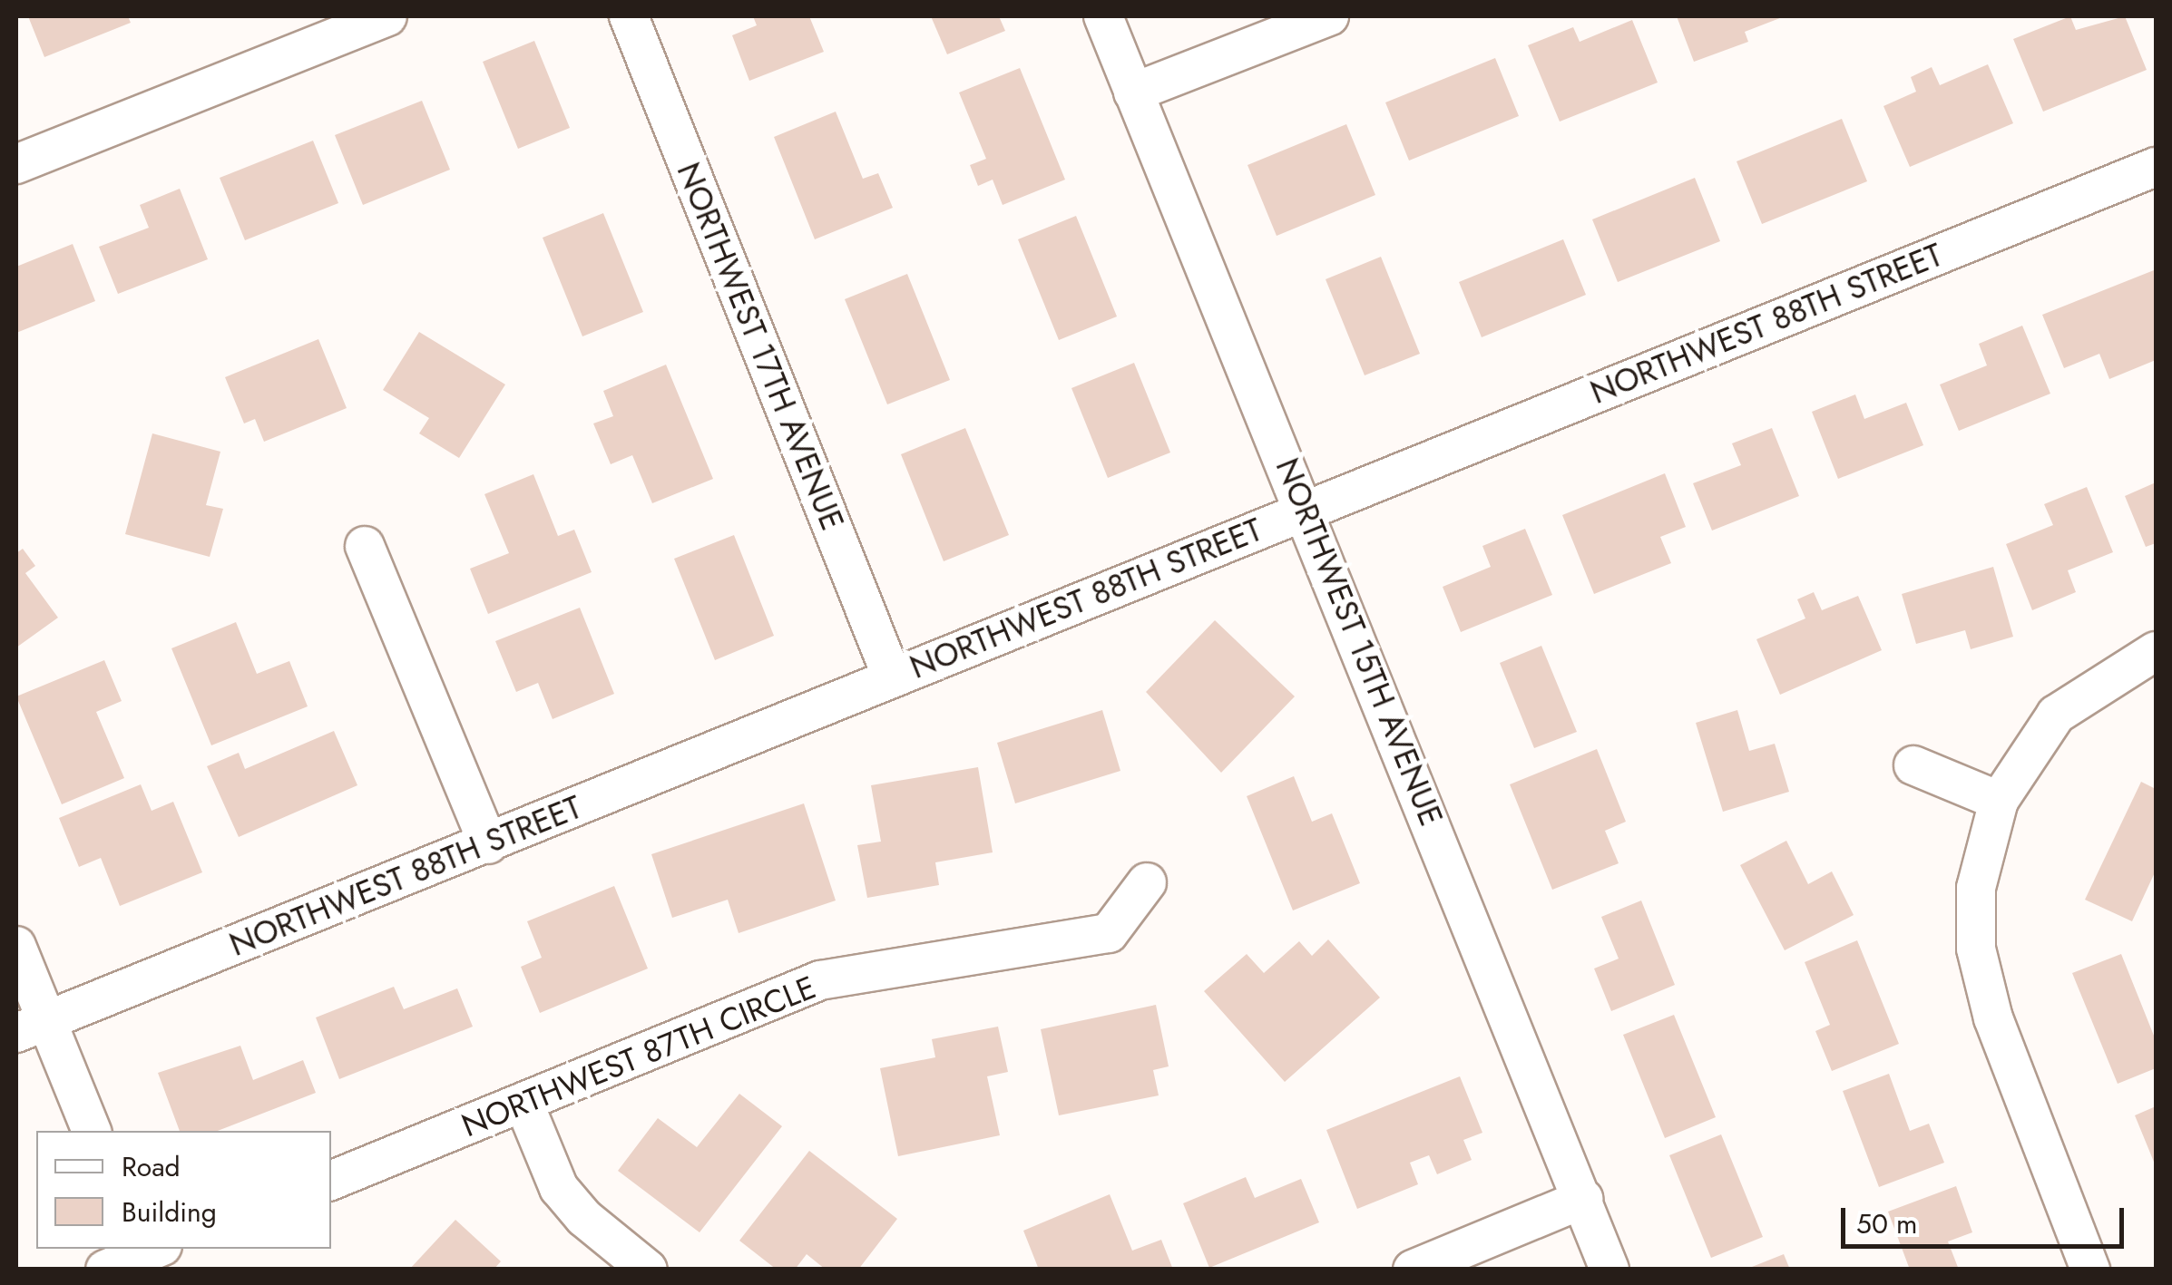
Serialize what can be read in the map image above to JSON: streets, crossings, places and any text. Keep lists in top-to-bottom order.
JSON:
{
  "streets": {
    "street": [
      "NORTHWEST 88TH STREET",
      "NORTHWEST 17TH AVENUE",
      "NORTHWEST 15TH AVENUE",
      "NORTHWEST 87TH CIRCLE"
    ]
  },
  "crossings": [
    ["NORTHWEST 88TH STREET", "NORTHWEST 17TH AVENUE"],
    ["NORTHWEST 88TH STREET", "NORTHWEST 15TH AVENUE"]
  ],
  "legend": ["Road", "Building"],
  "scale_bar": "50 m"
}
